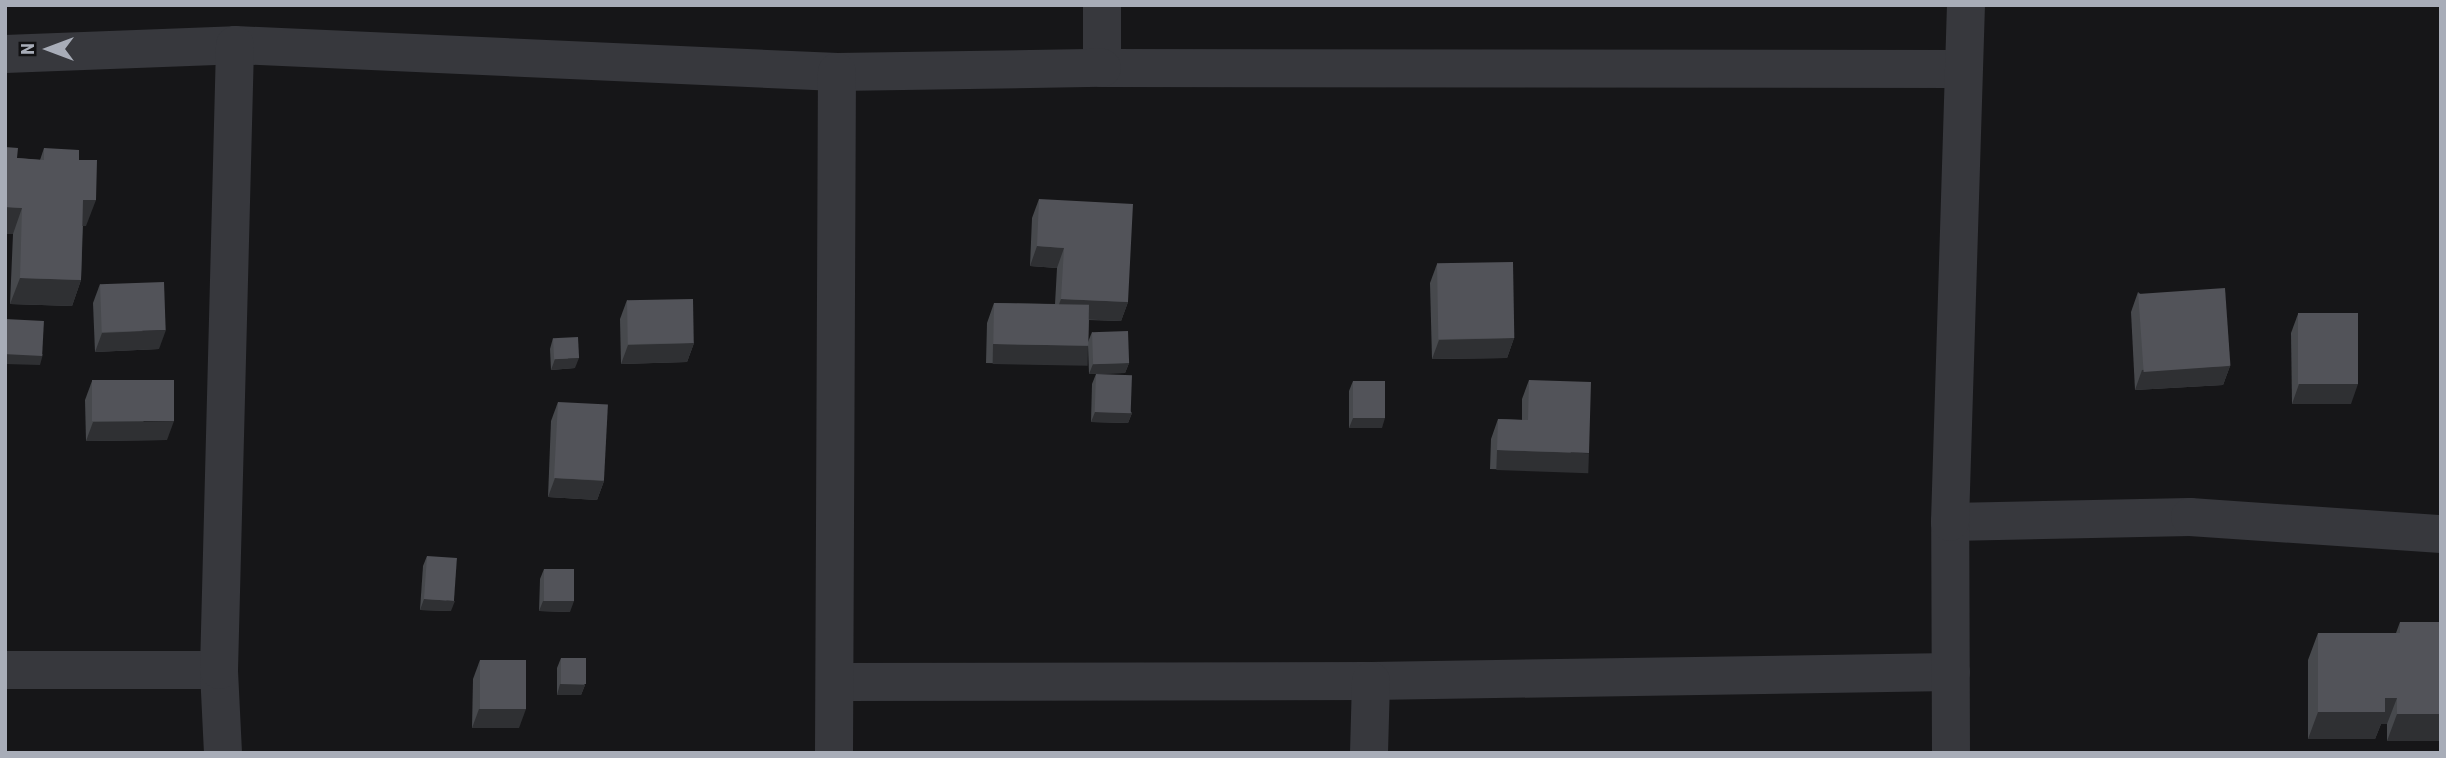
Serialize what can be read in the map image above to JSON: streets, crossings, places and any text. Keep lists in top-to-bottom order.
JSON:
{
  "north": "left"
}
